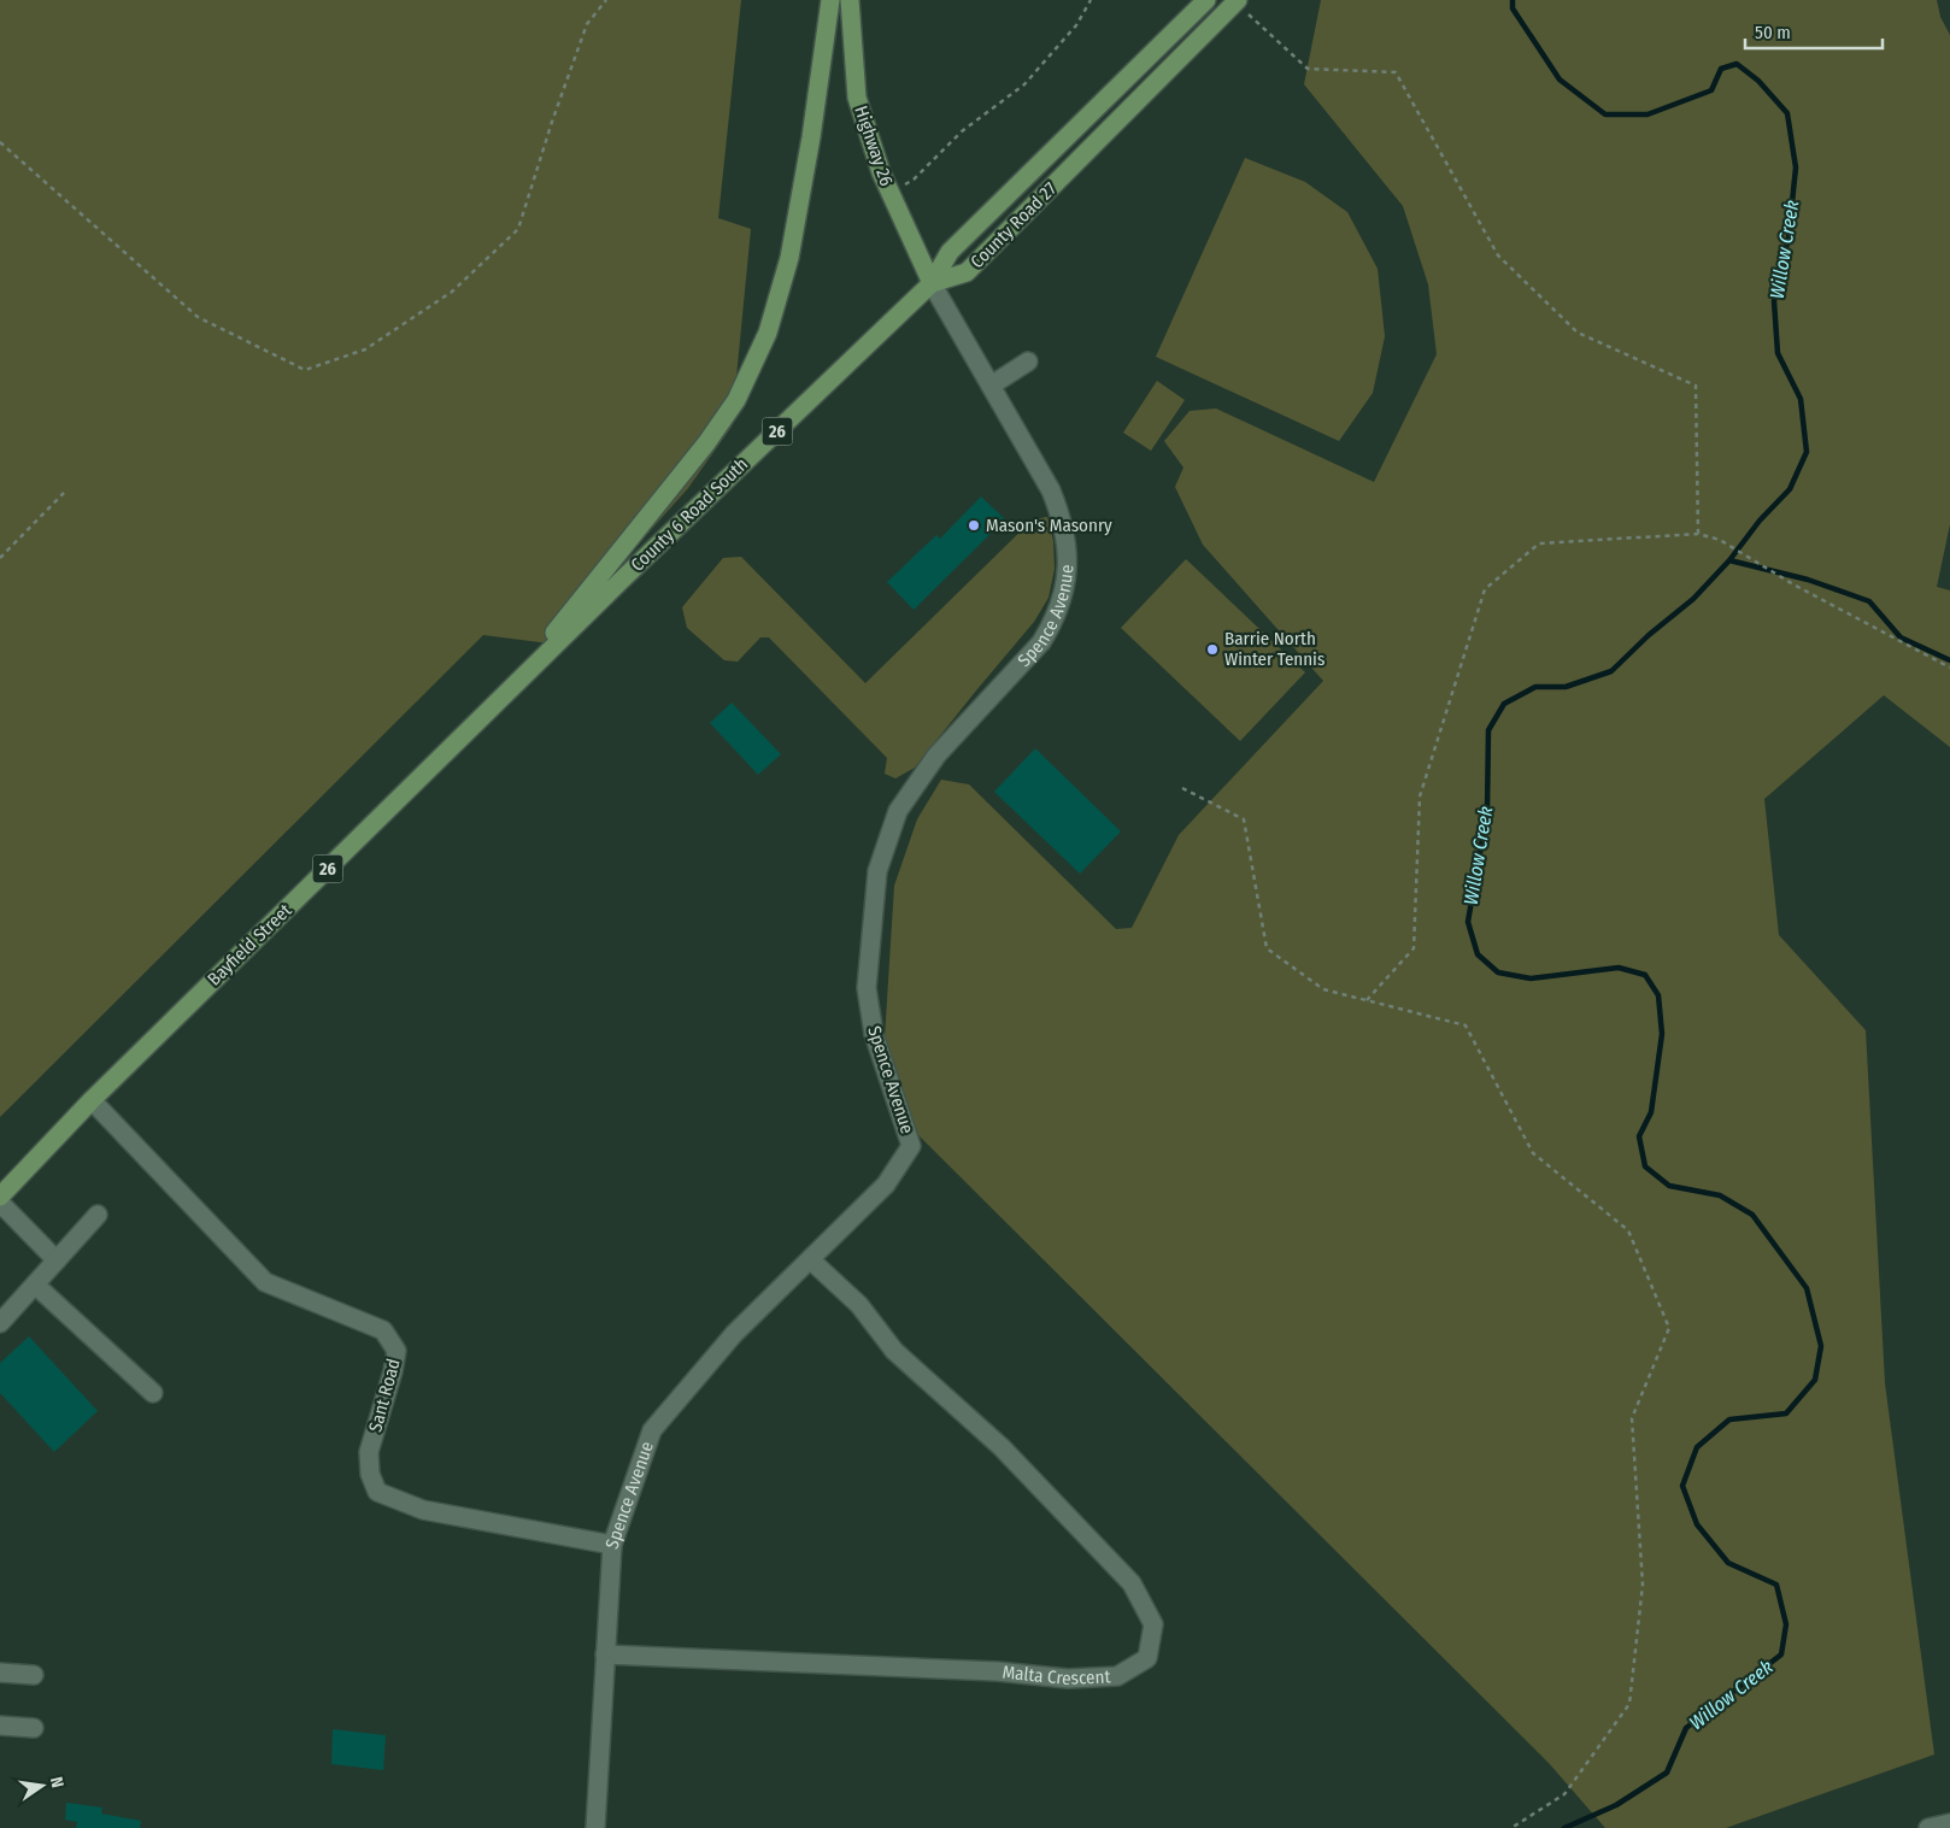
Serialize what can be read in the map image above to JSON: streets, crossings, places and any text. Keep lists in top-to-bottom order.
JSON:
{
  "streets": {
    "main road": [
      "Highway 26",
      "County Road 27",
      "26",
      "County 6 Road South",
      "Bayfield Street"
    ],
    "street": ["Spence Avenue", "Sant Road", "Malta Crescent"]
  },
  "crossings": [
    ["Highway 26", "County Road 27"],
    ["Highway 26", "County 6 Road South"],
    ["Highway 26", "Spence Avenue"],
    ["County Road 27", "County 6 Road South"],
    ["County Road 27", "Spence Avenue"],
    ["County 6 Road South", "Spence Avenue"],
    ["County 6 Road South", "Bayfield Street"],
    ["Spence Avenue", "Sant Road"],
    ["Spence Avenue", "Malta Crescent"],
    ["Bayfield Street", "Sant Road"]
  ],
  "water": ["Willow Creek"],
  "places": ["Mason's Masonry", "Barrie North Winter Tennis"],
  "scale_bar": "50 m",
  "north": "right"
}
